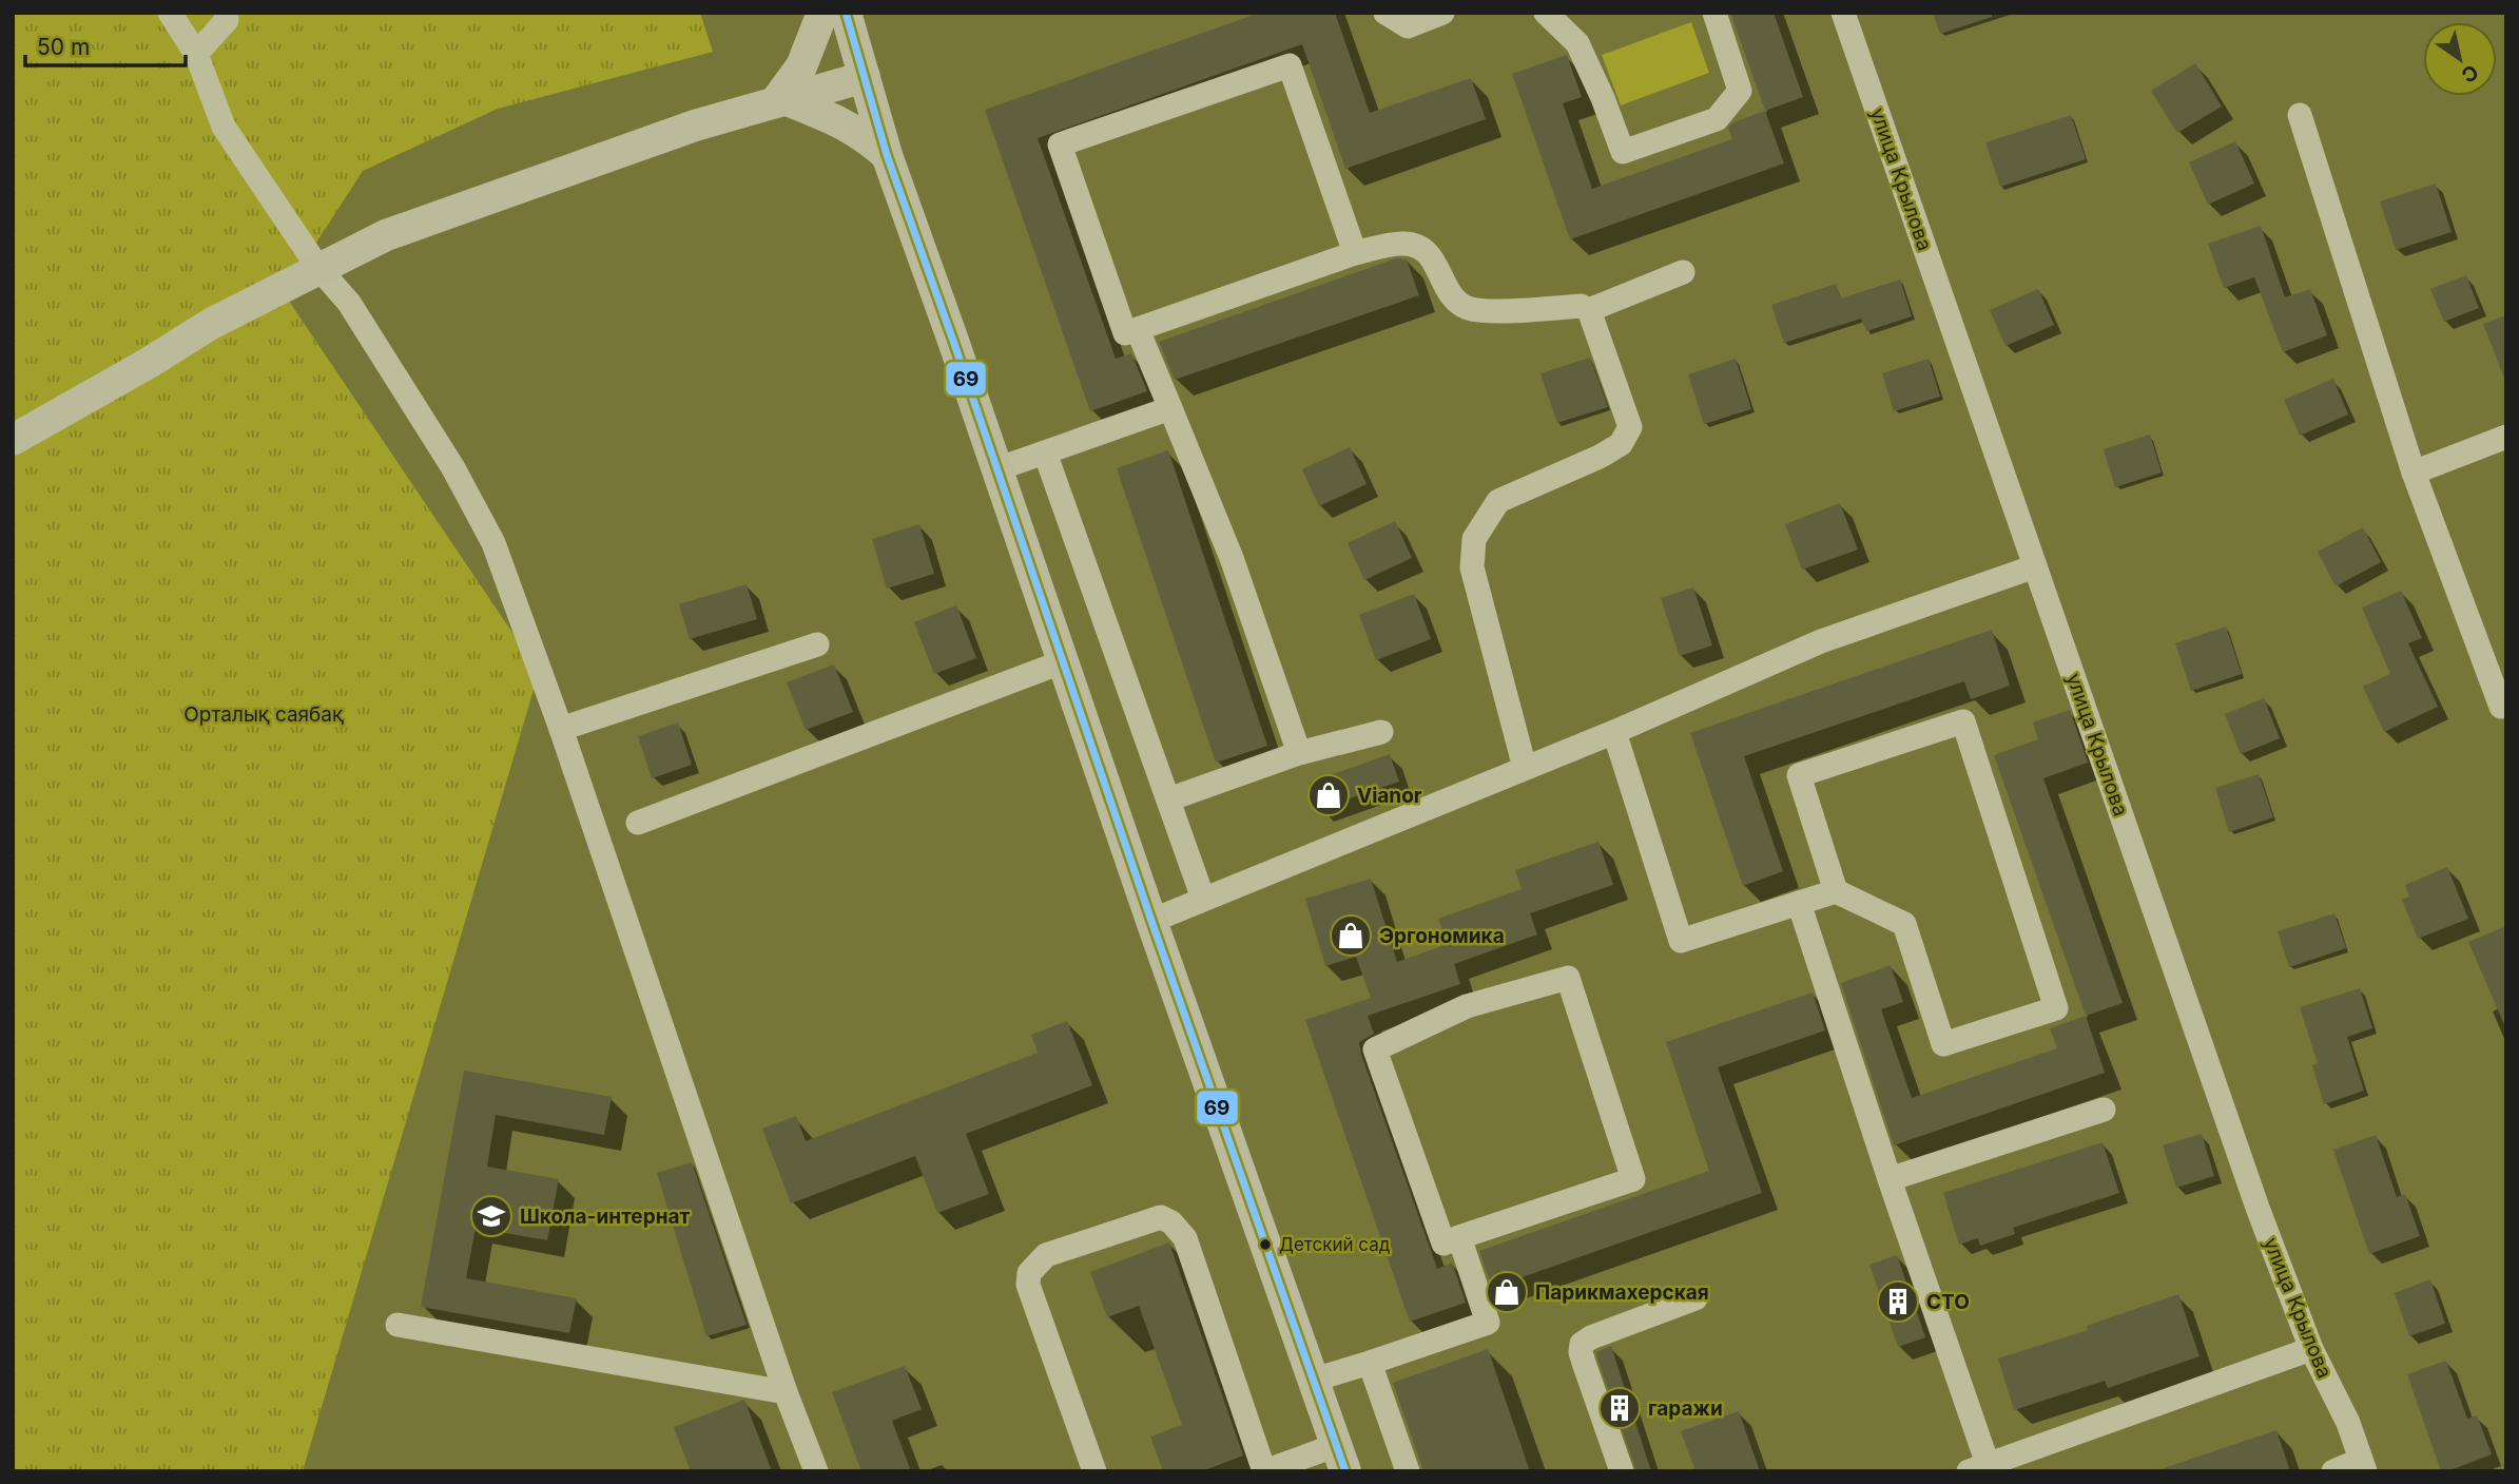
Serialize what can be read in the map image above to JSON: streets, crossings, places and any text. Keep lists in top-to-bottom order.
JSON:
{
  "streets": {
    "street": ["улица Крылова"]
  },
  "parks": ["Орталық саябақ"],
  "places": {
    "shop": ["Vianor", "Эргономика", "Парикмахерская"],
    "school or university": ["Школа-интернат"],
    "other": ["Детский сад"],
    "building": ["СТО", "гаражи"]
  },
  "lines": ["transit line 69"],
  "scale_bar": "50 m",
  "north": "bottom right"
}
